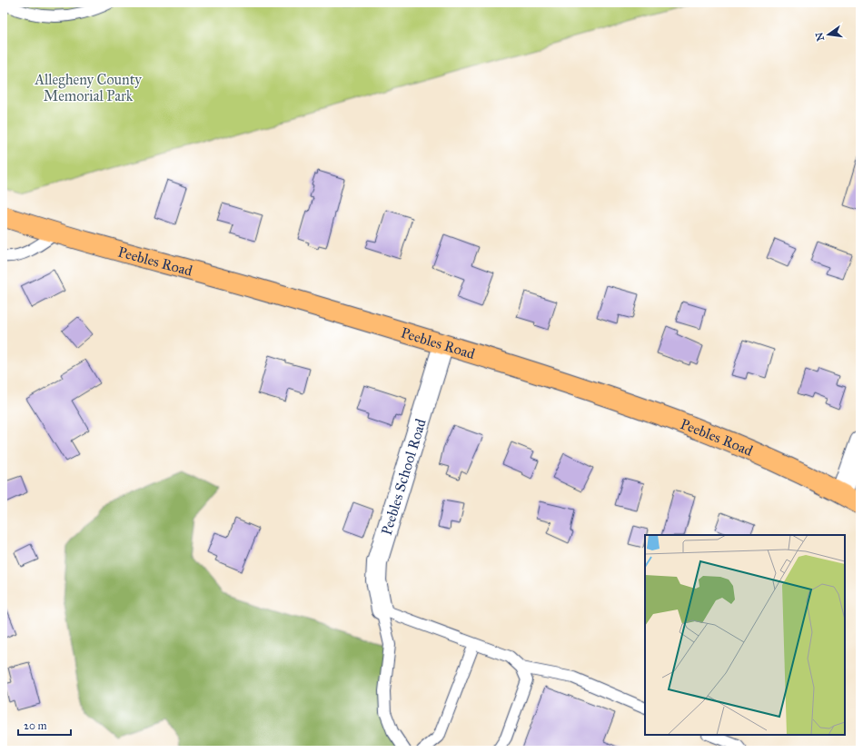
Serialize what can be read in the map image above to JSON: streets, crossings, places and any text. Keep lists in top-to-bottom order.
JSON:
{
  "streets": {
    "main road": ["Peebles Road"],
    "street": ["Peebles School Road"]
  },
  "crossings": [
    ["Peebles Road", "Peebles School Road"]
  ],
  "parks": ["Allegheny County Memorial Park"],
  "scale_bar": "20 m",
  "north": "left"
}
